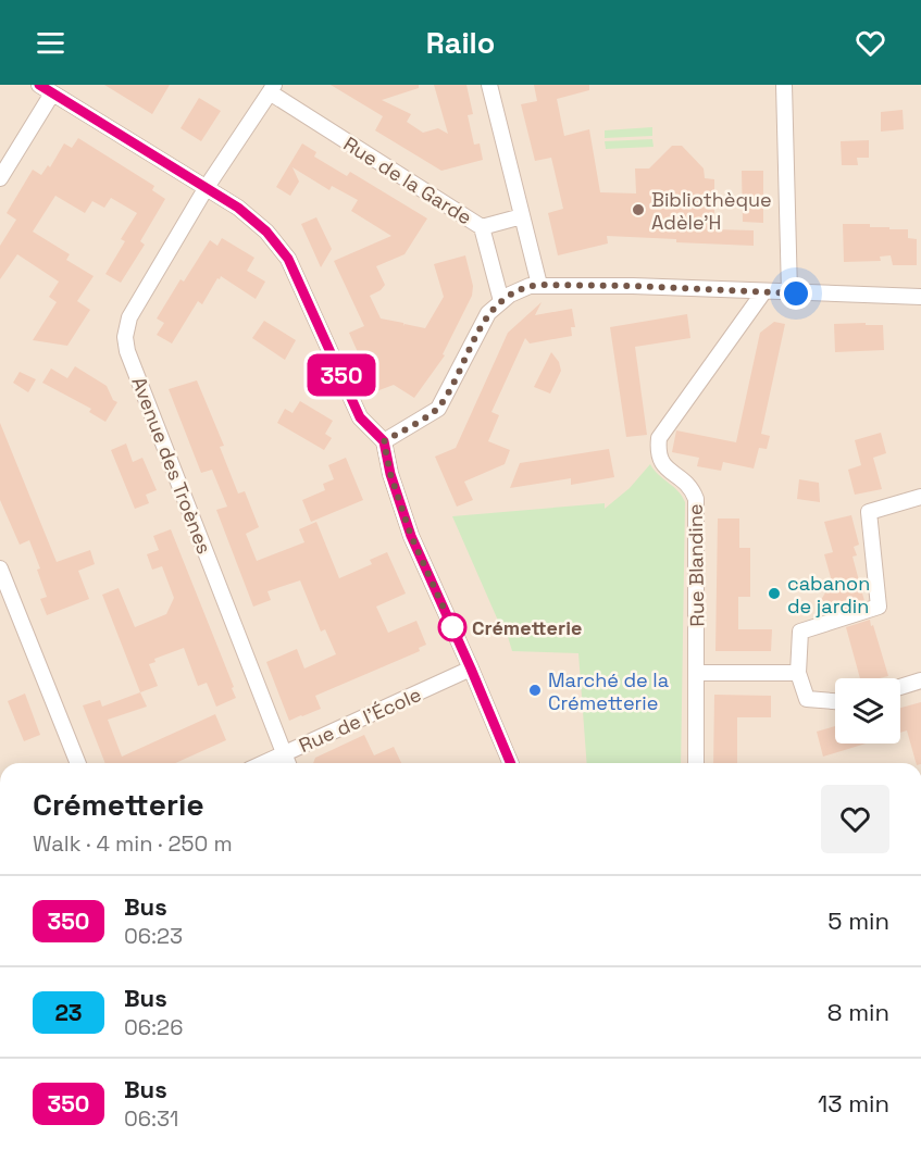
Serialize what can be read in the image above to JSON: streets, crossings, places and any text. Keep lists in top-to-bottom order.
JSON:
{
  "streets": {
    "street": [
      "Rue de la Garde",
      "Avenue des Troènes",
      "Rue Blandine",
      "Rue de l'École"
    ]
  },
  "crossings": [
    ["Rue de la Garde", "Avenue des Troènes"],
    ["Avenue des Troènes", "Rue de l'École"]
  ],
  "places": [
    "Bibliothèque Adèle'H",
    "cabanon de jardin",
    "Crémetterie",
    "Marché de la Crémetterie"
  ],
  "lines": ["bus line 350"],
  "page": {
    "header": "Railo",
    "on_map": "350",
    "heading": ["Crémetterie", "Walk · 4 min · 250 m"],
    "list": [
      {
        "mark": "350",
        "name": "Bus",
        "note": "06:23",
        "value": "5 min"
      },
      {
        "mark": "23",
        "name": "Bus",
        "note": "06:26",
        "value": "8 min"
      },
      {
        "mark": "350",
        "name": "Bus",
        "note": "06:31",
        "value": "13 min"
      }
    ]
  }
}
